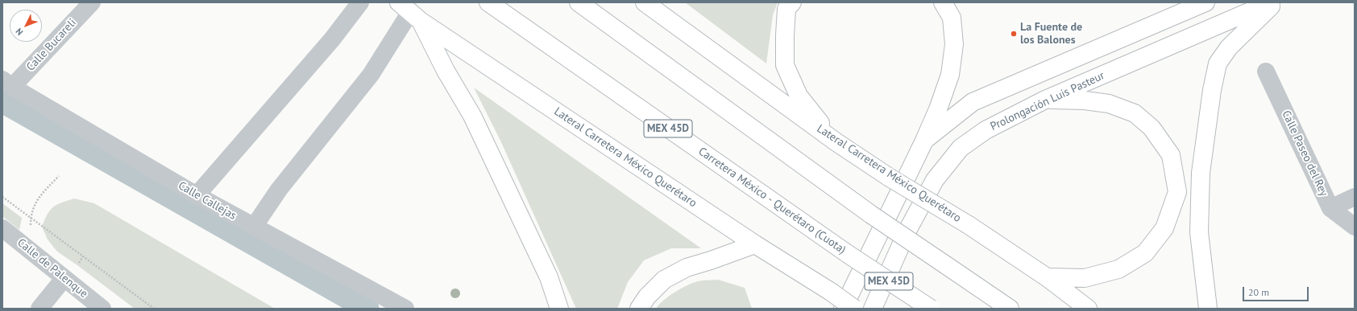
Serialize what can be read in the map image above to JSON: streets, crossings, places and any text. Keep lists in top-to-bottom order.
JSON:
{
  "streets": {
    "main road": [
      "Prolongación Luis Pasteur",
      "MEX 45D",
      "Lateral Carretera México Querétaro",
      "Carretera México - Querétaro (Cuota)"
    ],
    "street": [
      "Calle Bucareli",
      "Calle Paseo del Rey",
      "Calle Callejas",
      "Calle de Palenque"
    ]
  },
  "crossings": [
    ["Calle Bucareli", "Calle Callejas"]
  ],
  "places": ["La Fuente de los Balones"],
  "scale_bar": "20 m",
  "north": "bottom left"
}
